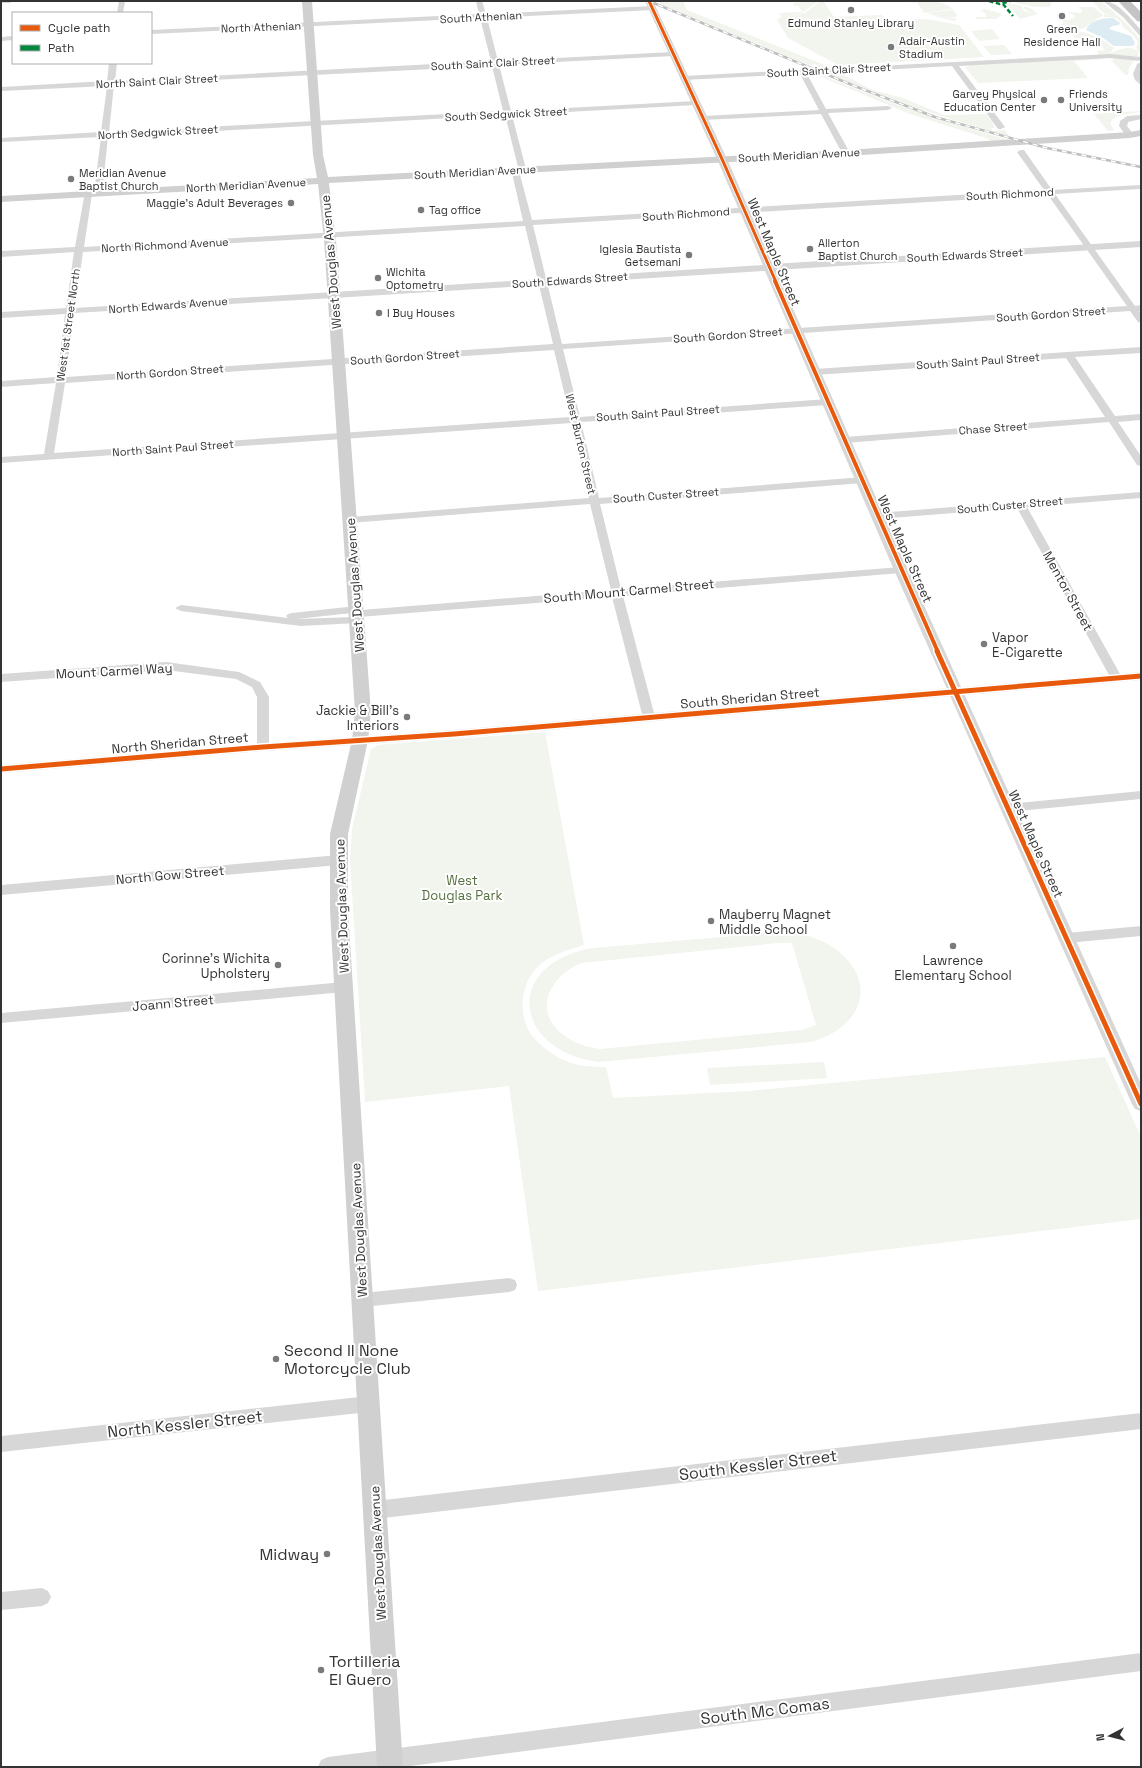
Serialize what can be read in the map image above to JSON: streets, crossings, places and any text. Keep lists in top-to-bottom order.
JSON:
{
  "streets": {
    "main road": ["South Meridian Avenue", "North Meridian Avenue", "West Douglas Avenue"],
    "street": [
      "South Athenian",
      "North Athenian",
      "South Saint Clair Street",
      "North Saint Clair Street",
      "South Sedgwick Street",
      "North Sedgwick Street",
      "South Richmond",
      "North Richmond Avenue",
      "West Maple Street",
      "South Edwards Street",
      "North Edwards Avenue",
      "South Gordon Street",
      "West 1st Street North",
      "South Saint Paul Street",
      "North Gordon Street",
      "Chase Street",
      "West Burton Street",
      "North Saint Paul Street",
      "South Custer Street",
      "South Mount Carmel Street",
      "Mentor Street",
      "Mount Carmel Way",
      "South Sheridan Street",
      "North Sheridan Street",
      "North Gow Street",
      "Joann Street",
      "North Kessler Street",
      "South Kessler Street",
      "South Mc Comas"
    ]
  },
  "crossings": [
    ["South Athenian", "North Athenian"],
    ["South Athenian", "West Maple Street"],
    ["South Athenian", "West Douglas Avenue"],
    ["South Athenian", "West Burton Street"],
    ["North Athenian", "West Douglas Avenue"],
    ["South Saint Clair Street", "North Saint Clair Street"],
    ["South Saint Clair Street", "West Maple Street"],
    ["South Saint Clair Street", "West Douglas Avenue"],
    ["South Saint Clair Street", "West Burton Street"],
    ["North Saint Clair Street", "West Douglas Avenue"],
    ["North Saint Clair Street", "West 1st Street North"],
    ["South Sedgwick Street", "North Sedgwick Street"],
    ["South Sedgwick Street", "West Maple Street"],
    ["South Sedgwick Street", "West Douglas Avenue"],
    ["South Sedgwick Street", "West Burton Street"],
    ["North Sedgwick Street", "West Douglas Avenue"],
    ["North Sedgwick Street", "West 1st Street North"],
    ["South Meridian Avenue", "North Meridian Avenue"],
    ["South Meridian Avenue", "West Maple Street"],
    ["South Meridian Avenue", "West Douglas Avenue"],
    ["South Meridian Avenue", "West Burton Street"],
    ["North Meridian Avenue", "West Douglas Avenue"],
    ["North Meridian Avenue", "West 1st Street North"],
    ["South Richmond", "North Richmond Avenue"],
    ["South Richmond", "West Maple Street"],
    ["South Richmond", "West Douglas Avenue"],
    ["South Richmond", "West Burton Street"],
    ["North Richmond Avenue", "West Douglas Avenue"],
    ["North Richmond Avenue", "West 1st Street North"],
    ["West Maple Street", "South Edwards Street"],
    ["West Maple Street", "South Gordon Street"],
    ["West Maple Street", "South Saint Paul Street"],
    ["West Maple Street", "Chase Street"],
    ["West Maple Street", "South Custer Street"],
    ["West Maple Street", "South Mount Carmel Street"],
    ["West Maple Street", "South Sheridan Street"],
    ["South Edwards Street", "West Douglas Avenue"],
    ["South Edwards Street", "North Edwards Avenue"],
    ["South Edwards Street", "West Burton Street"],
    ["West Douglas Avenue", "North Edwards Avenue"],
    ["West Douglas Avenue", "South Gordon Street"],
    ["West Douglas Avenue", "South Saint Paul Street"],
    ["West Douglas Avenue", "North Gordon Street"],
    ["West Douglas Avenue", "North Saint Paul Street"],
    ["West Douglas Avenue", "South Custer Street"],
    ["West Douglas Avenue", "South Mount Carmel Street"],
    ["West Douglas Avenue", "South Sheridan Street"],
    ["West Douglas Avenue", "North Sheridan Street"],
    ["West Douglas Avenue", "North Gow Street"],
    ["West Douglas Avenue", "Joann Street"],
    ["West Douglas Avenue", "North Kessler Street"],
    ["West Douglas Avenue", "South Kessler Street"],
    ["West Douglas Avenue", "South Mc Comas"],
    ["North Edwards Avenue", "West 1st Street North"],
    ["South Gordon Street", "North Gordon Street"],
    ["South Gordon Street", "West Burton Street"],
    ["West 1st Street North", "North Gordon Street"],
    ["West 1st Street North", "North Saint Paul Street"],
    ["South Saint Paul Street", "West Burton Street"],
    ["South Saint Paul Street", "North Saint Paul Street"],
    ["West Burton Street", "South Custer Street"],
    ["West Burton Street", "South Mount Carmel Street"],
    ["West Burton Street", "South Sheridan Street"],
    ["South Custer Street", "Mentor Street"],
    ["Mentor Street", "South Sheridan Street"],
    ["Mount Carmel Way", "North Sheridan Street"],
    ["South Sheridan Street", "North Sheridan Street"]
  ],
  "parks": ["West Douglas Park"],
  "places": [
    "Edmund Stanley Library",
    "Green Residence Hall",
    "Adair-Austin Stadium",
    "Garvey Physical Education Center",
    "Friends University",
    "Meridian Avenue Baptist Church",
    "Maggie's Adult Beverages",
    "Tag office",
    "Allerton Baptist Church",
    "Iglesia Bautista Getsemani",
    "Wichita Optometry",
    "I Buy Houses",
    "Vapor E-Cigarette",
    "Jackie & Bill's Interiors",
    "Mayberry Magnet Middle School",
    "Lawrence Elementary School",
    "Corinne's Wichita Upholstery",
    "Second II None Motorcycle Club",
    "Midway",
    "Tortilleria El Guero"
  ],
  "legend": ["Cycle path", "Path"],
  "north": "left"
}
